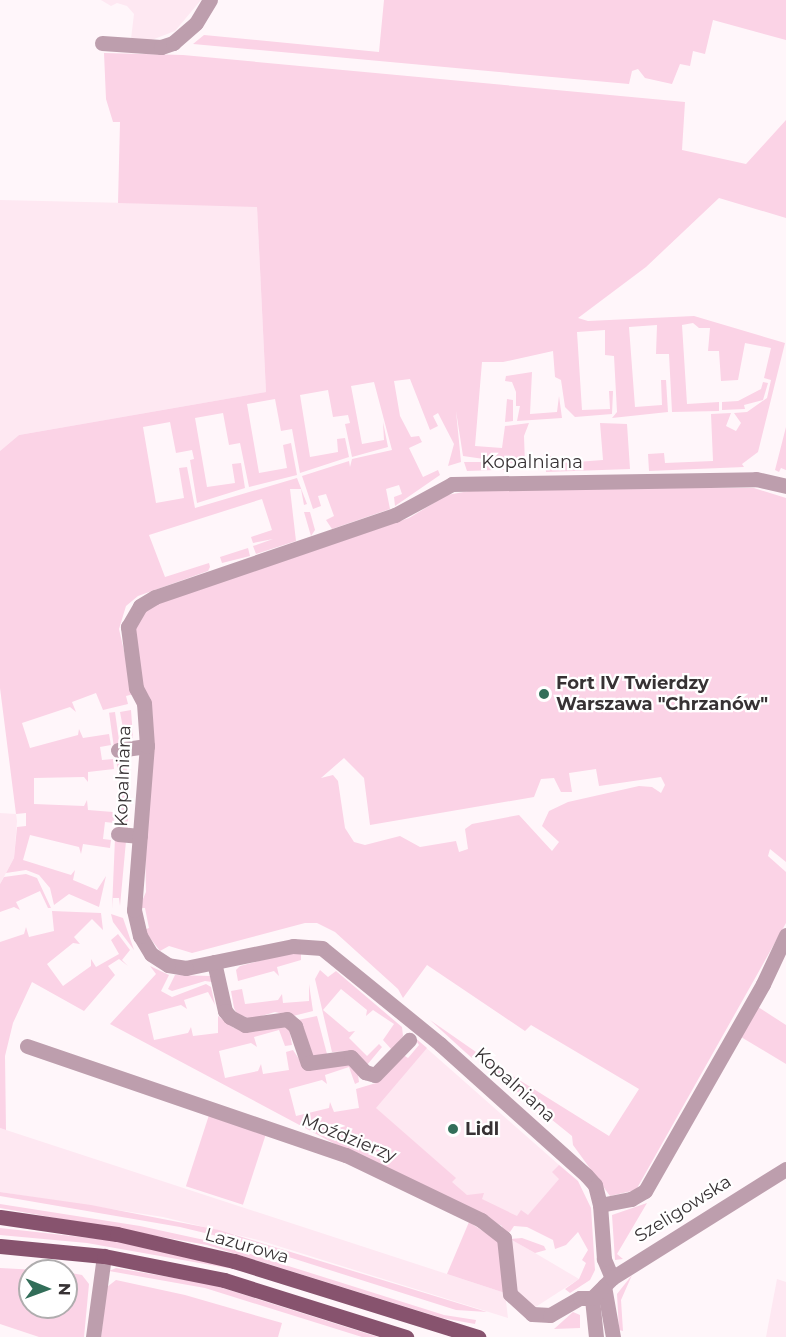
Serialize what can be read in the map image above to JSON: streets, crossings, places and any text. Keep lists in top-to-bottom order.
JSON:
{
  "streets": {
    "main road": ["Lazurowa"],
    "street": ["Kopalniana", "Moździerzy", "Szeligowska"]
  },
  "crossings": [
    ["Kopalniana", "Szeligowska"],
    ["Moździerzy", "Szeligowska"]
  ],
  "places": ["Fort IV Twierdzy Warszawa \"Chrzanów\"", "Lidl"],
  "north": "right"
}
